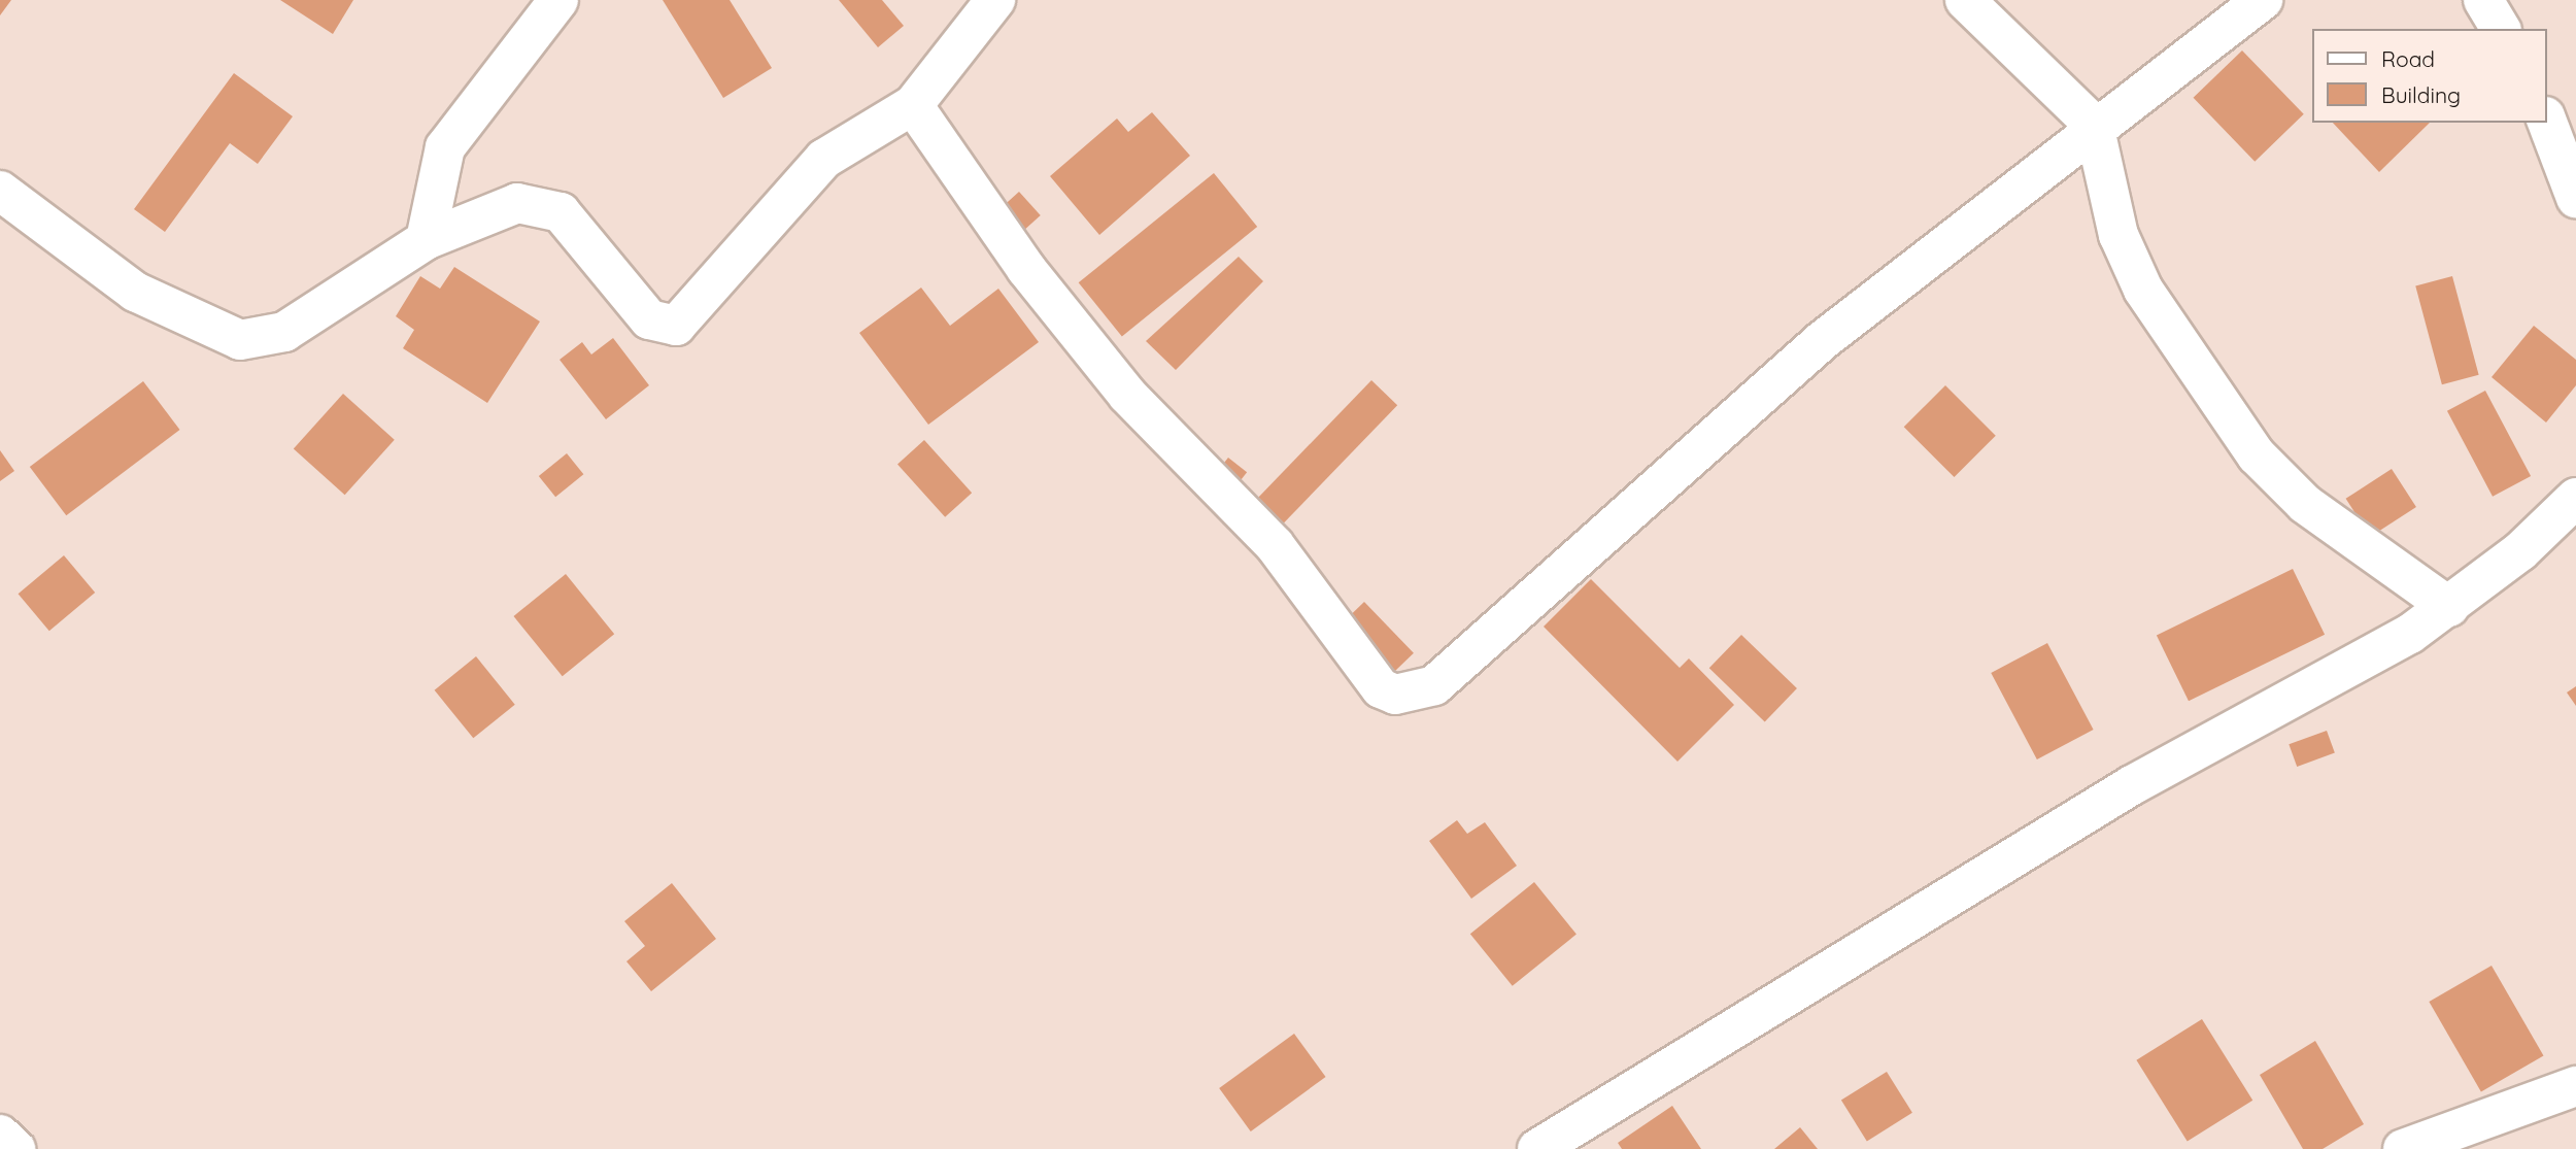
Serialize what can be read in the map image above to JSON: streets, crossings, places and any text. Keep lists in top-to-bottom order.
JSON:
{
  "legend": ["Road", "Building"]
}
